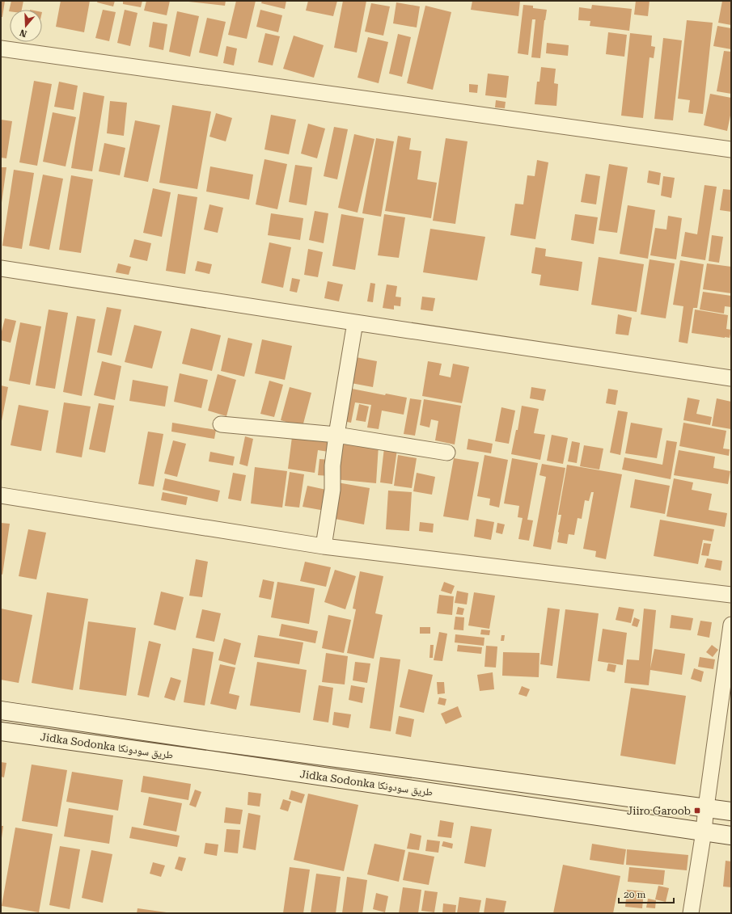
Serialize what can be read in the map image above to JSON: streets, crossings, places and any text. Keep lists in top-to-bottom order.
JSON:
{
  "streets": {
    "main road": ["Jidka Sodonka طريق سودونكا"]
  },
  "places": {
    "transit": ["Jiiro Garoob"]
  },
  "scale_bar": "20 m",
  "north": "bottom"
}
